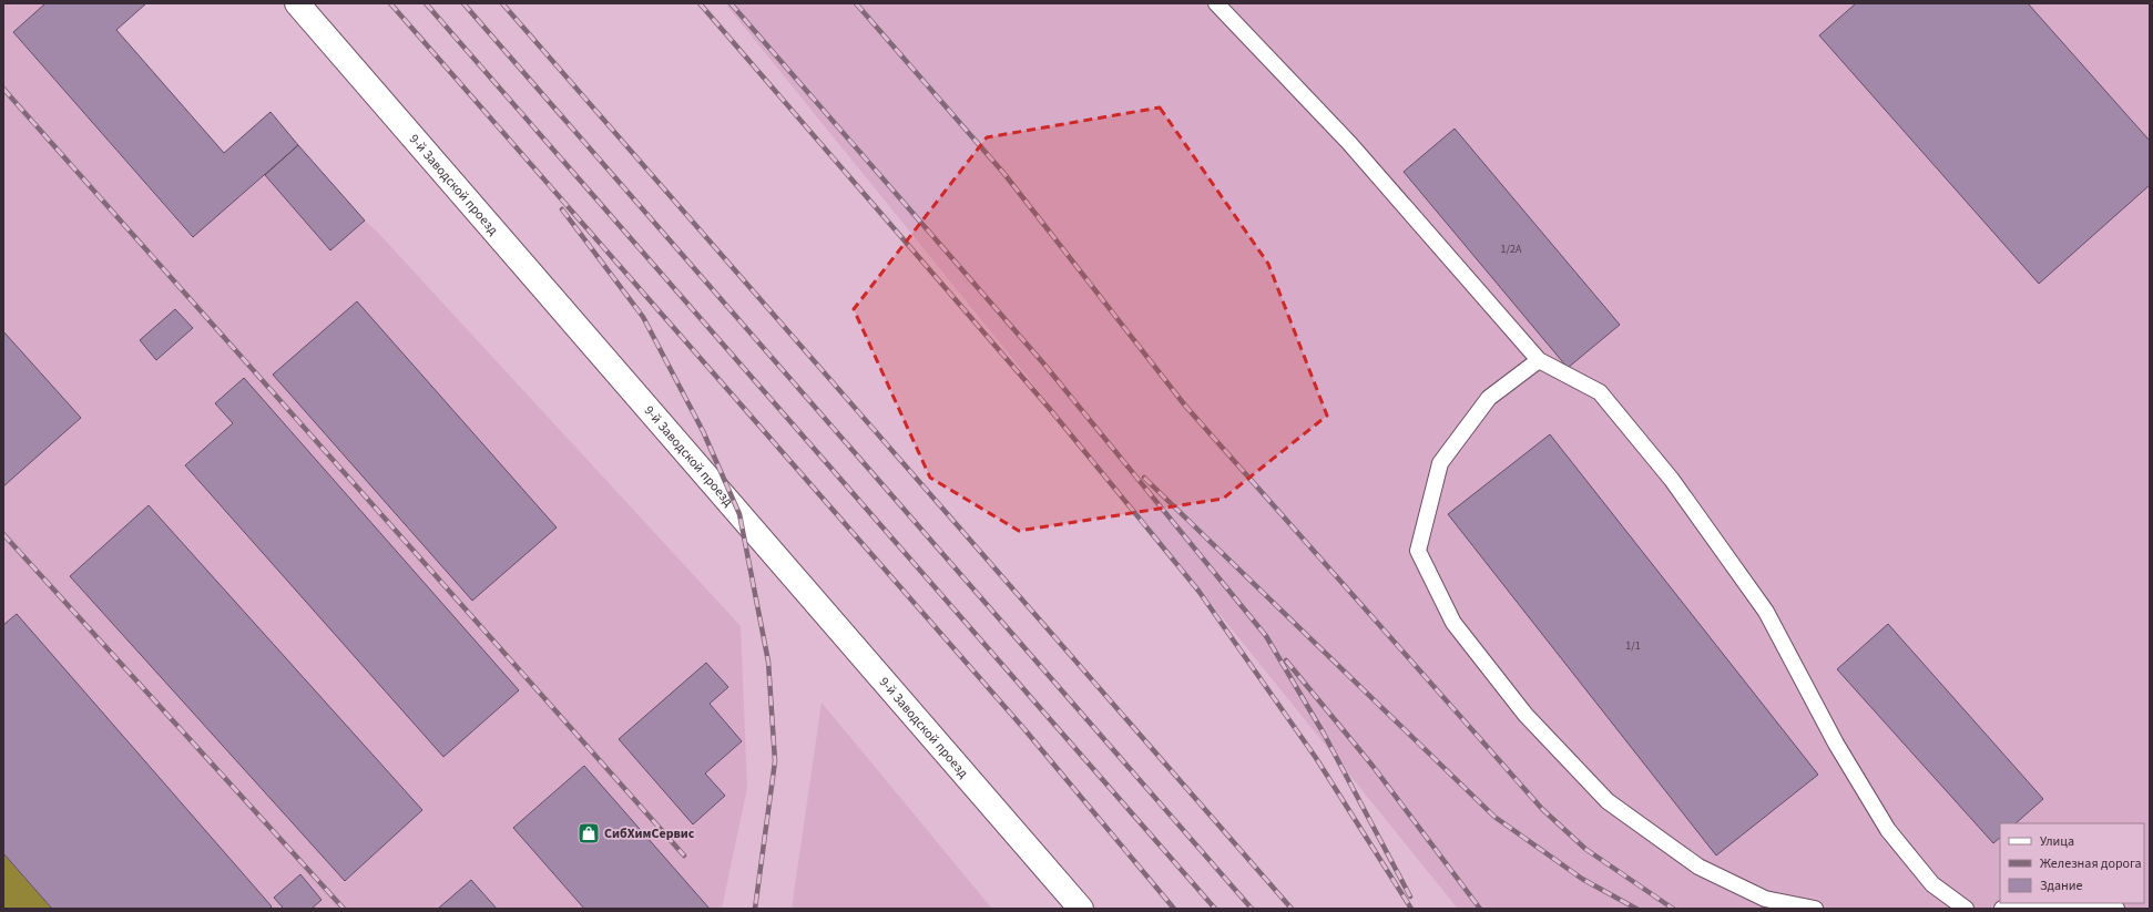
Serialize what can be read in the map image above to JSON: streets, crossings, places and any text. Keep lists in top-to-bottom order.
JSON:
{
  "streets": {
    "street": ["9-й Заводской проезд"]
  },
  "places": {
    "shop": ["СибХимСервис"]
  },
  "house_numbers": ["1/2А", "1/1"],
  "legend": ["Улица", "Железная дорога", "Здание"]
}
